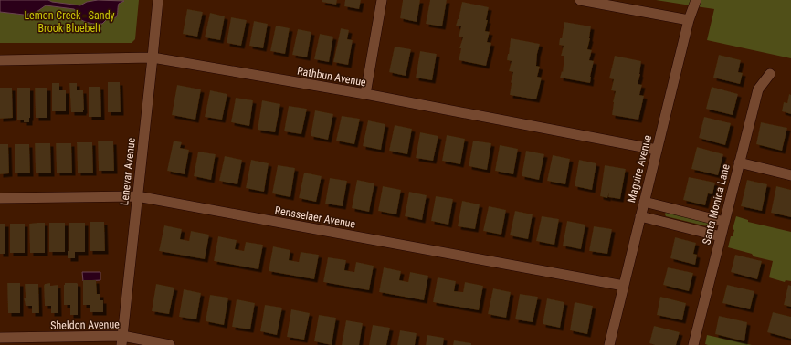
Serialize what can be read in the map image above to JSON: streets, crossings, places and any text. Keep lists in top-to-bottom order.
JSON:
{
  "streets": {
    "street": [
      "Rathbun Avenue",
      "Maguire Avenue",
      "Lenevar Avenue",
      "Santa Monica Lane",
      "Rensselaer Avenue",
      "Sheldon Avenue"
    ]
  },
  "crossings": [
    ["Rathbun Avenue", "Maguire Avenue"],
    ["Rathbun Avenue", "Lenevar Avenue"],
    ["Maguire Avenue", "Rensselaer Avenue"],
    ["Lenevar Avenue", "Rensselaer Avenue"],
    ["Lenevar Avenue", "Sheldon Avenue"]
  ],
  "parks": ["Lemon Creek - Sandy Brook Bluebelt"]
}
